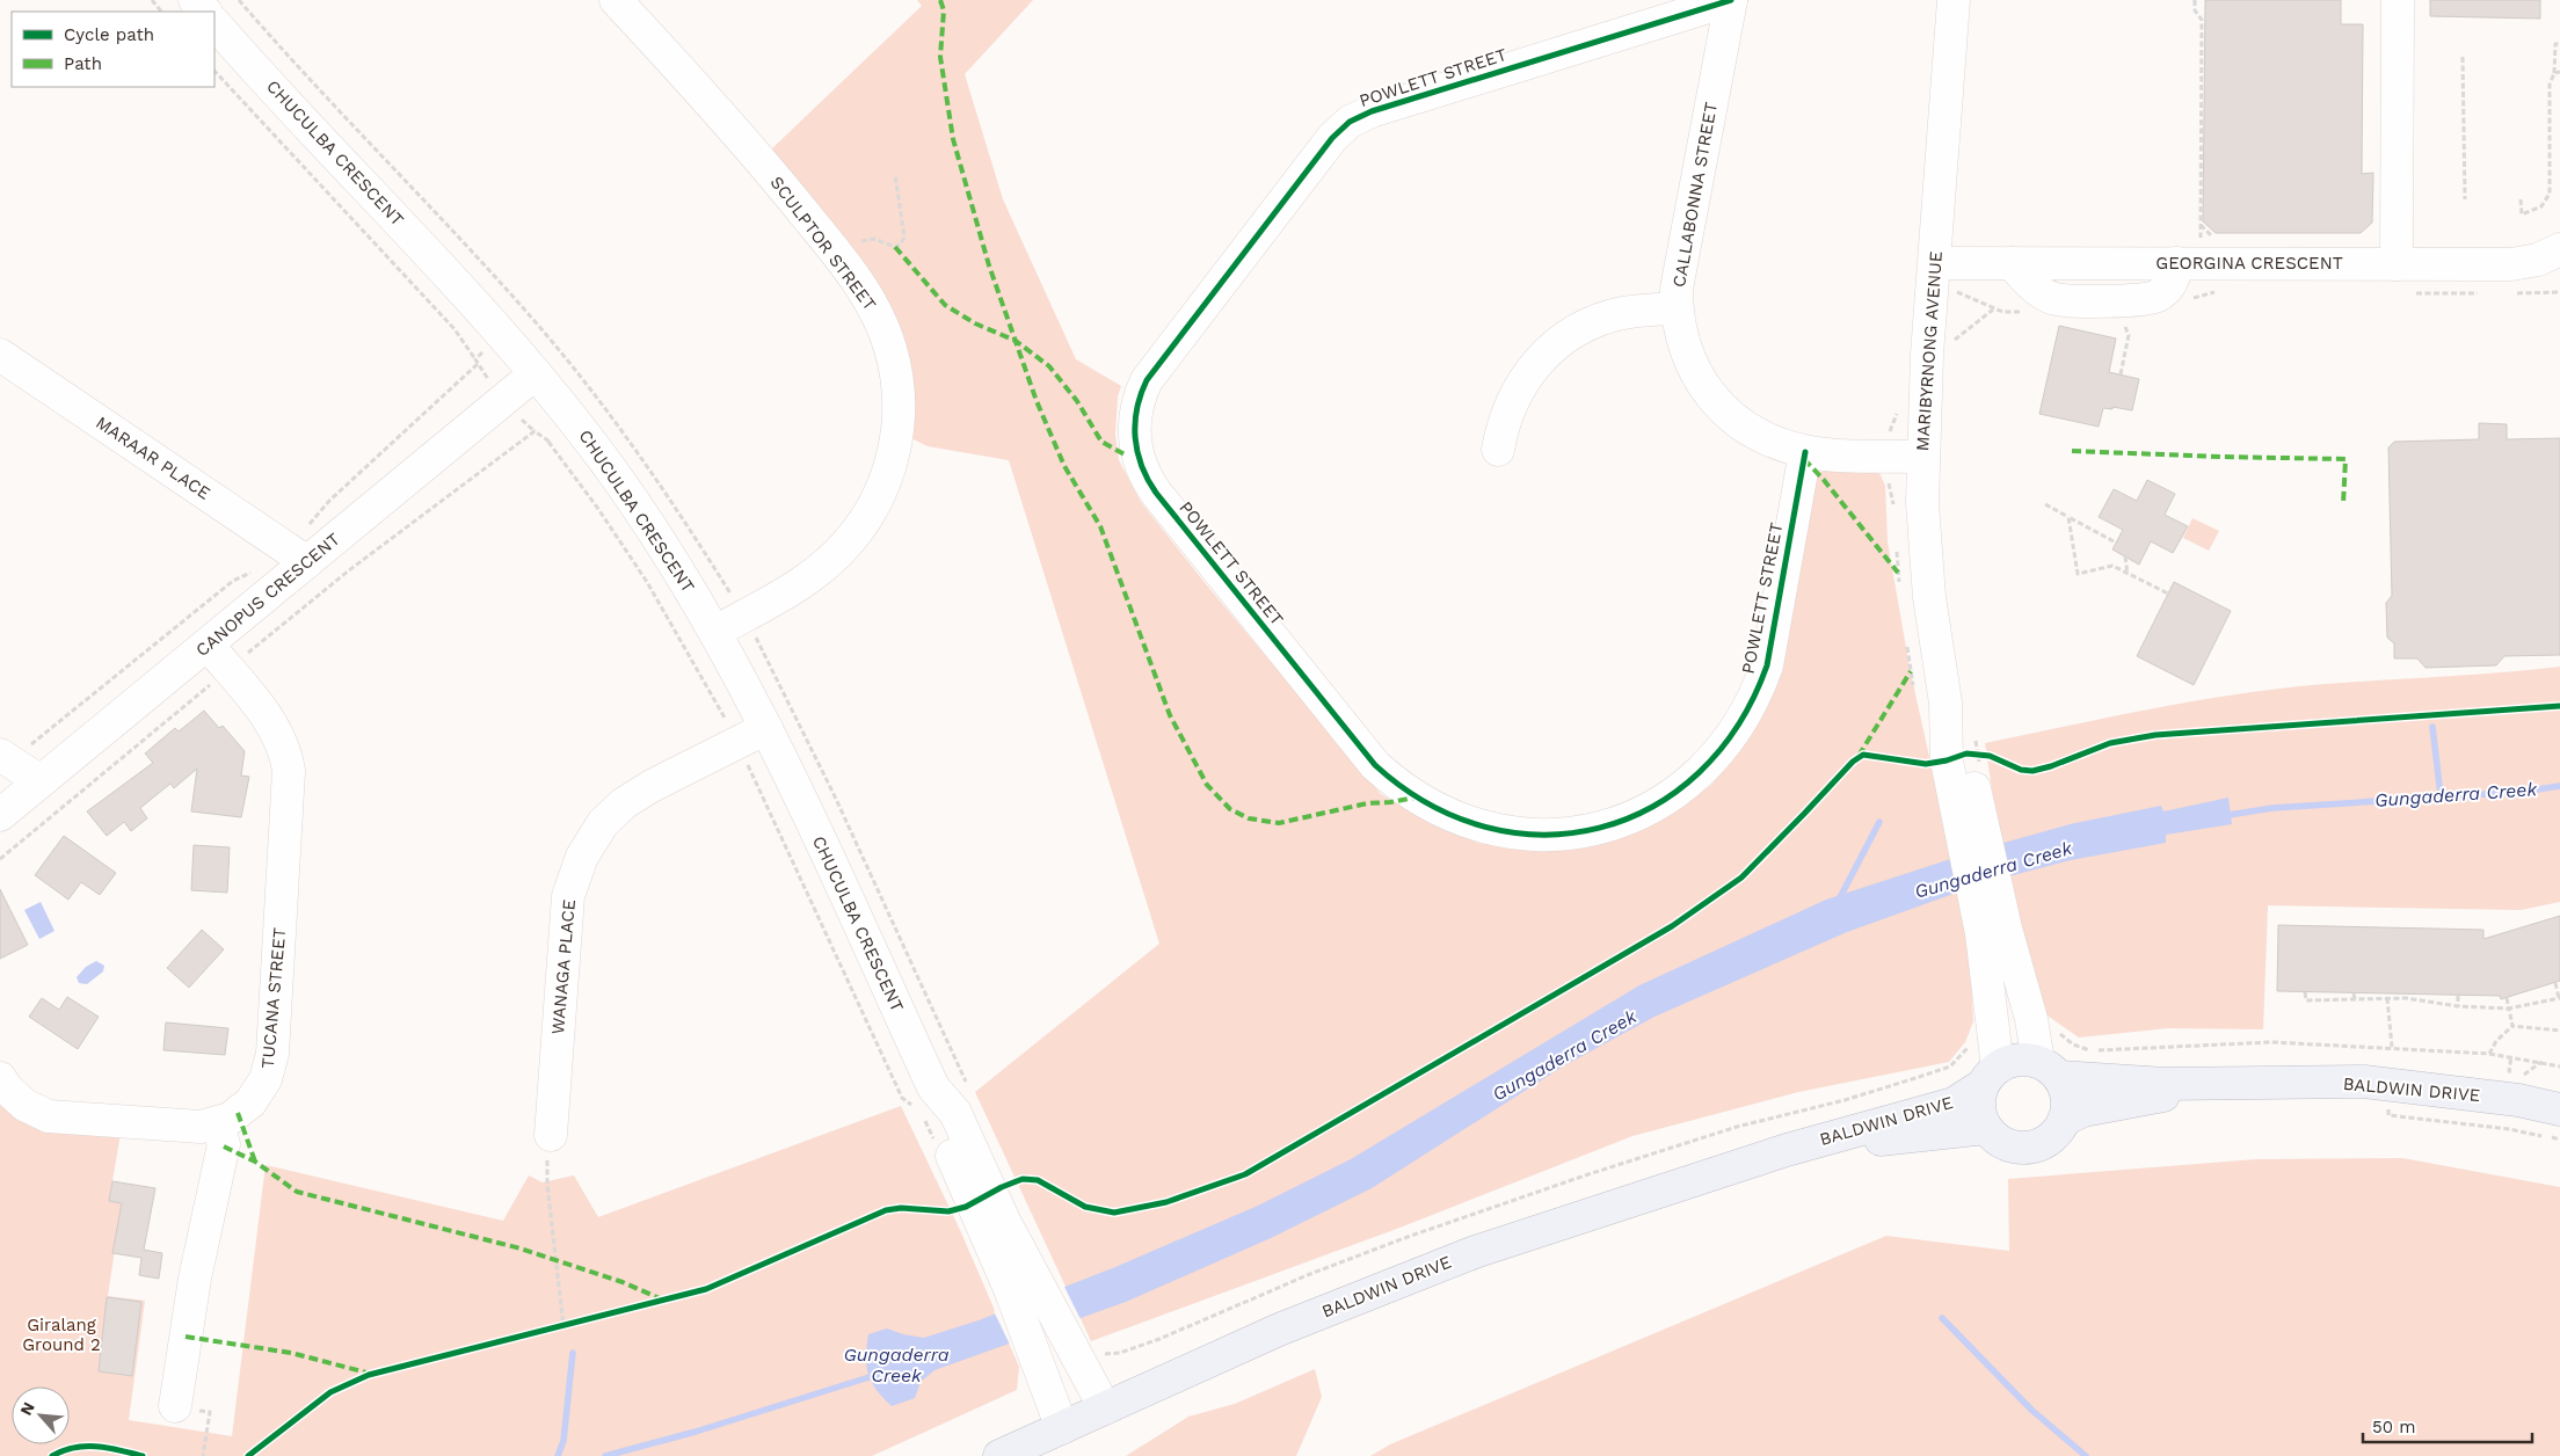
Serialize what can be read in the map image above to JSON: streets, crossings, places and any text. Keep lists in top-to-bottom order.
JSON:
{
  "streets": {
    "main road": ["BALDWIN DRIVE"],
    "street": [
      "POWLETT STREET",
      "CHUCULBA CRESCENT",
      "CALLABONNA STREET",
      "SCULPTOR STREET",
      "GEORGINA CRESCENT",
      "MARIBYRNONG AVENUE",
      "MARAAR PLACE",
      "CANOPUS CRESCENT",
      "WANAGA PLACE",
      "TUCANA STREET"
    ]
  },
  "crossings": [
    ["POWLETT STREET", "CALLABONNA STREET"],
    ["CHUCULBA CRESCENT", "SCULPTOR STREET"],
    ["CHUCULBA CRESCENT", "CANOPUS CRESCENT"],
    ["CHUCULBA CRESCENT", "WANAGA PLACE"],
    ["CHUCULBA CRESCENT", "BALDWIN DRIVE"],
    ["CALLABONNA STREET", "MARIBYRNONG AVENUE"],
    ["GEORGINA CRESCENT", "MARIBYRNONG AVENUE"],
    ["MARIBYRNONG AVENUE", "BALDWIN DRIVE"],
    ["MARAAR PLACE", "CANOPUS CRESCENT"],
    ["CANOPUS CRESCENT", "TUCANA STREET"]
  ],
  "water": ["Gungaderra Creek"],
  "parks": ["Giralang Ground 2"],
  "legend": ["Cycle path", "Path"],
  "scale_bar": "50 m",
  "north": "top left"
}
